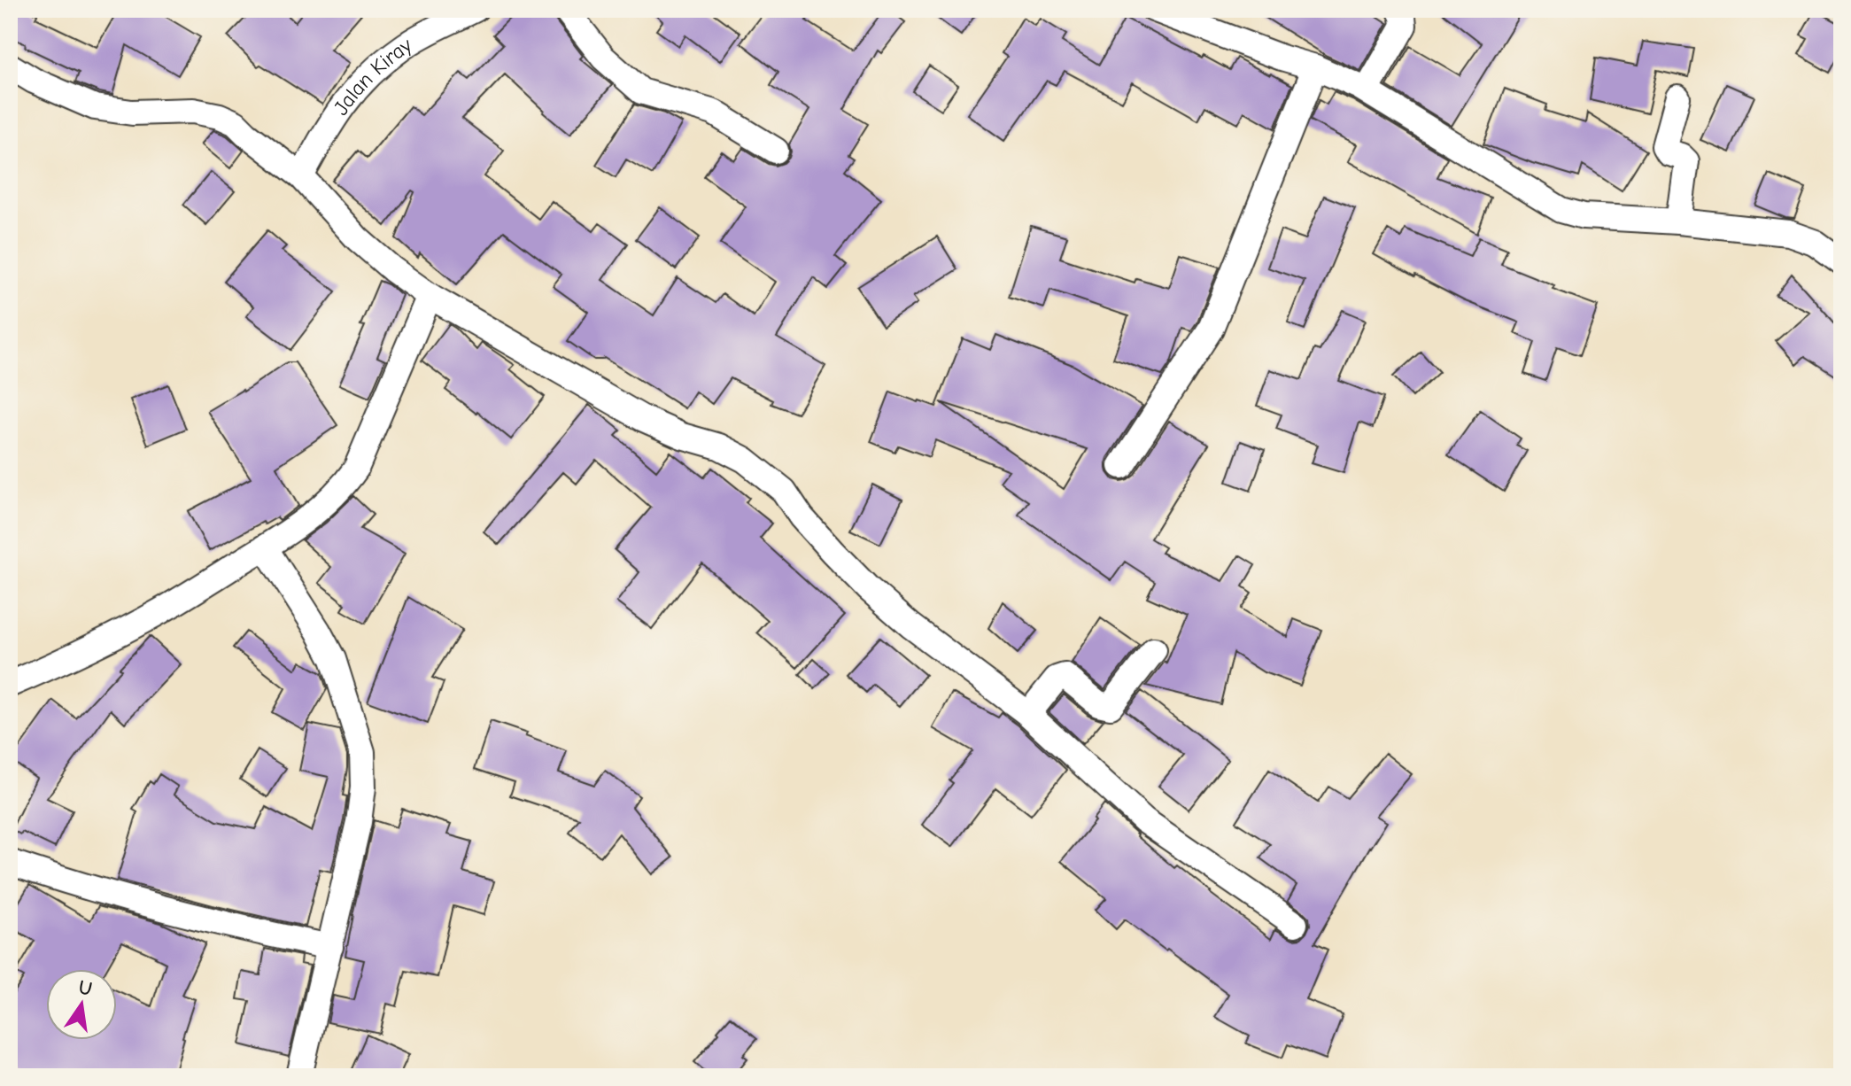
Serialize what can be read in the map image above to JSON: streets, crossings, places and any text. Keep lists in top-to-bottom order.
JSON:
{
  "streets": {
    "street": ["Jalan Kiray"]
  },
  "north": "top"
}
